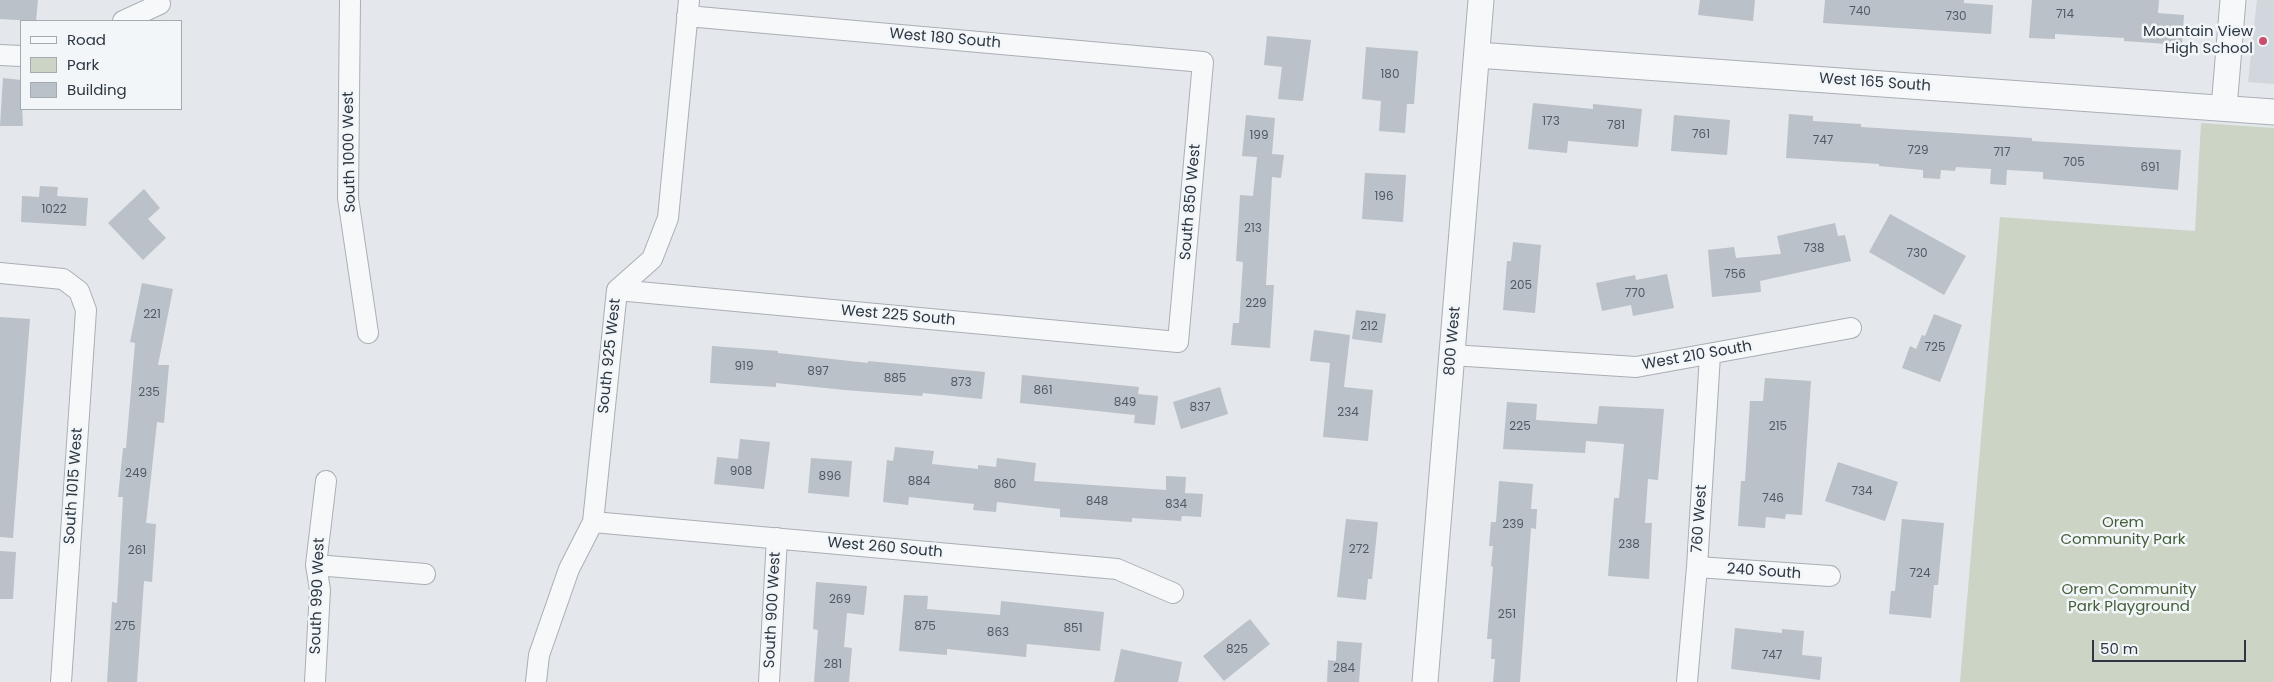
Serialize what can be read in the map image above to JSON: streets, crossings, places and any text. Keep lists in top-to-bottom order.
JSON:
{
  "streets": {
    "street": [
      "West 180 South",
      "West 165 South",
      "South 1000 West",
      "South 850 West",
      "West 225 South",
      "800 West",
      "South 925 West",
      "West 210 South",
      "South 1015 West",
      "760 West",
      "West 260 South",
      "240 South",
      "South 990 West",
      "South 900 West"
    ]
  },
  "crossings": [
    ["West 180 South", "South 850 West"],
    ["West 180 South", "South 925 West"],
    ["West 165 South", "800 West"],
    ["South 850 West", "West 225 South"],
    ["West 225 South", "South 925 West"],
    ["800 West", "West 210 South"],
    ["South 925 West", "West 260 South"],
    ["West 210 South", "760 West"],
    ["760 West", "240 South"],
    ["West 260 South", "South 900 West"]
  ],
  "parks": ["Orem Community Park", "Orem Community Park Playground"],
  "places": ["Mountain View High School"],
  "house_numbers": [
    "740",
    "714",
    "730",
    "180",
    "173",
    "781",
    "761",
    "199",
    "747",
    "729",
    "717",
    "705",
    "691",
    "196",
    "1022",
    "213",
    "738",
    "730",
    "756",
    "205",
    "770",
    "229",
    "221",
    "212",
    "725",
    "919",
    "897",
    "885",
    "873",
    "861",
    "235",
    "849",
    "837",
    "234",
    "225",
    "215",
    "908",
    "249",
    "896",
    "884",
    "860",
    "734",
    "746",
    "848",
    "834",
    "239",
    "238",
    "272",
    "261",
    "724",
    "269",
    "251",
    "275",
    "875",
    "851",
    "863",
    "825",
    "747",
    "281",
    "284"
  ],
  "legend": ["Road", "Park", "Building"],
  "scale_bar": "50 m"
}
